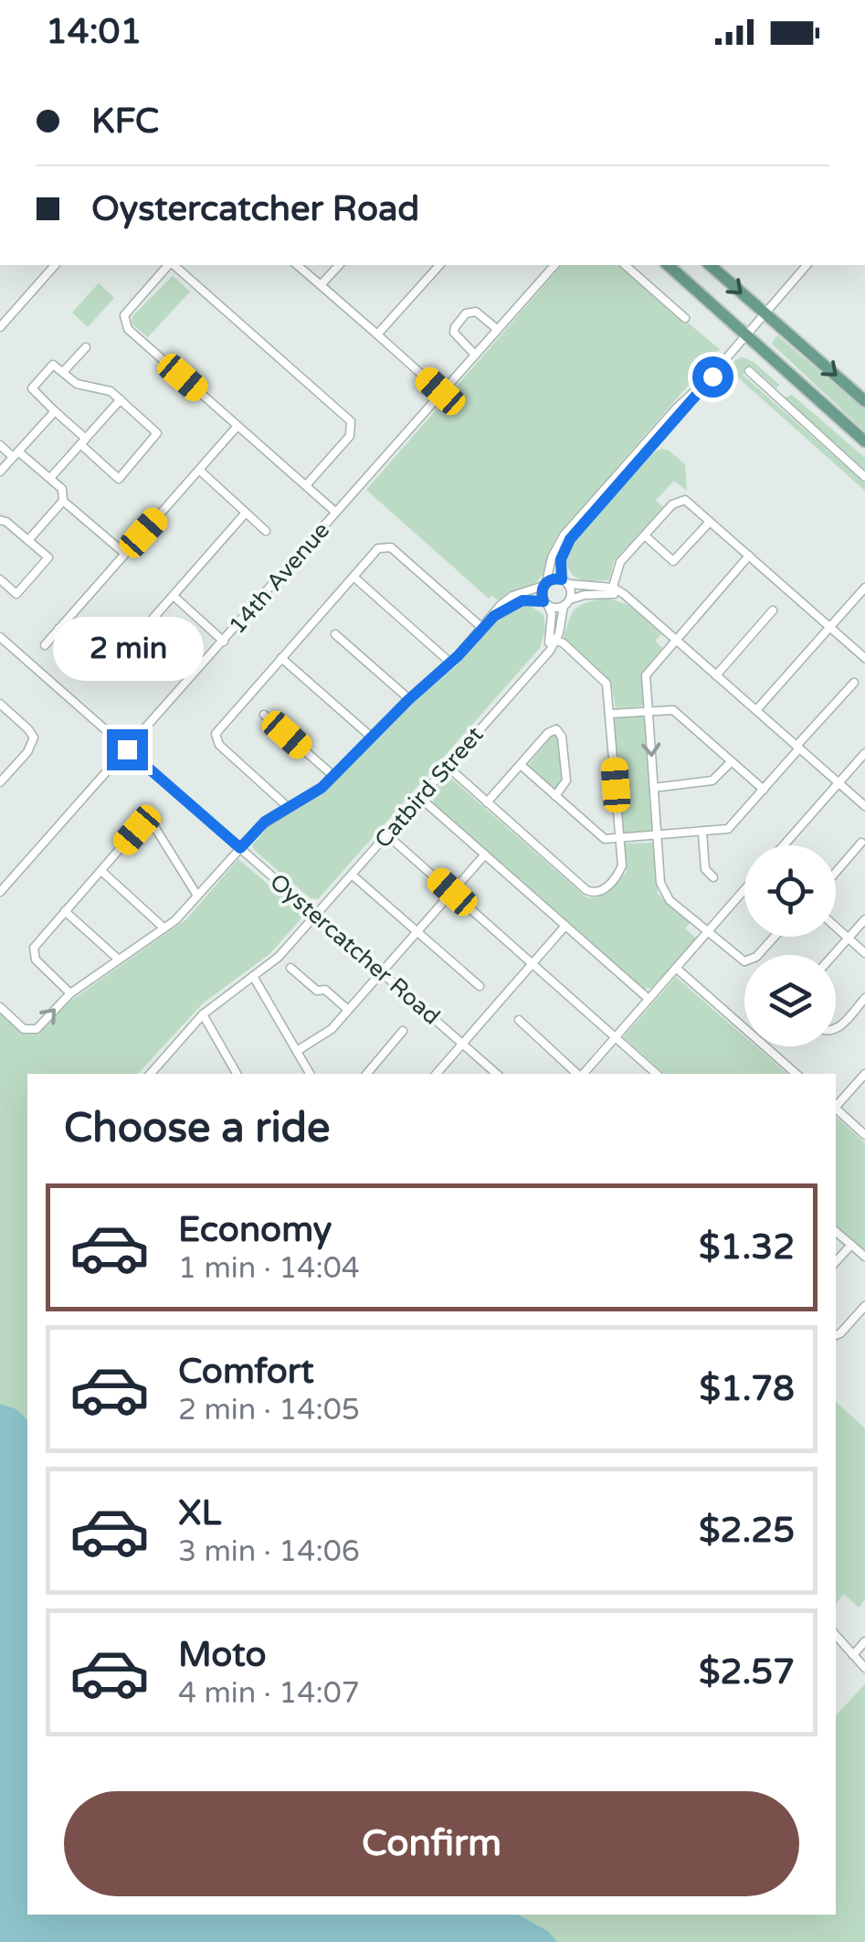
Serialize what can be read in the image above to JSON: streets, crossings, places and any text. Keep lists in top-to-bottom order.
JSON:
{
  "streets": {
    "street": ["14th Avenue", "Catbird Street", "Oystercatcher Road"]
  },
  "crossings": [
    ["14th Avenue", "Oystercatcher Road"],
    ["Catbird Street", "Oystercatcher Road"]
  ],
  "page": {
    "status": "14:01",
    "banner": ["KFC", "Oystercatcher Road"],
    "bubble": "2 min",
    "heading": "Choose a ride",
    "list": [
      {
        "name": "Economy",
        "note": "1 min · 14:04",
        "value": "$1.32"
      },
      {
        "name": "Comfort",
        "note": "2 min · 14:05",
        "value": "$1.78"
      },
      {
        "name": "XL",
        "note": "3 min · 14:06",
        "value": "$2.25"
      },
      {
        "name": "Moto",
        "note": "4 min · 14:07",
        "value": "$2.57"
      }
    ],
    "buttons": "Confirm"
  }
}
